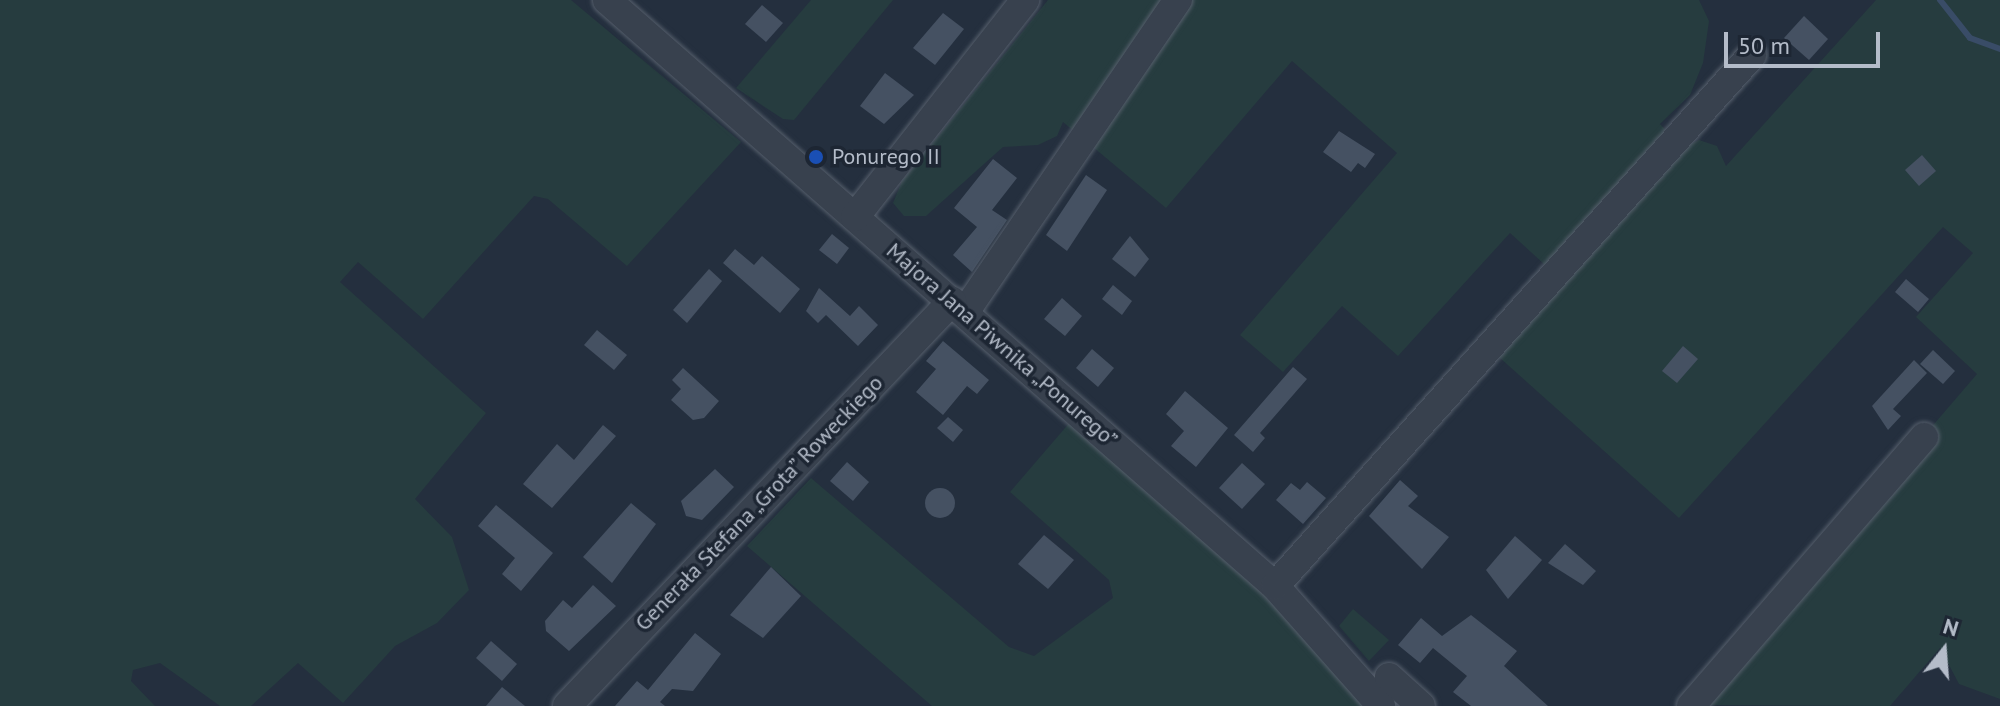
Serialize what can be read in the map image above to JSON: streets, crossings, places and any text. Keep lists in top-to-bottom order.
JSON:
{
  "streets": {
    "street": ["Majora Jana Piwnika „Ponurego”", "Generała Stefana „Grota” Roweckiego"]
  },
  "crossings": [
    ["Majora Jana Piwnika „Ponurego”", "Generała Stefana „Grota” Roweckiego"]
  ],
  "places": ["Ponurego II"],
  "scale_bar": "50 m",
  "north": "top"
}
